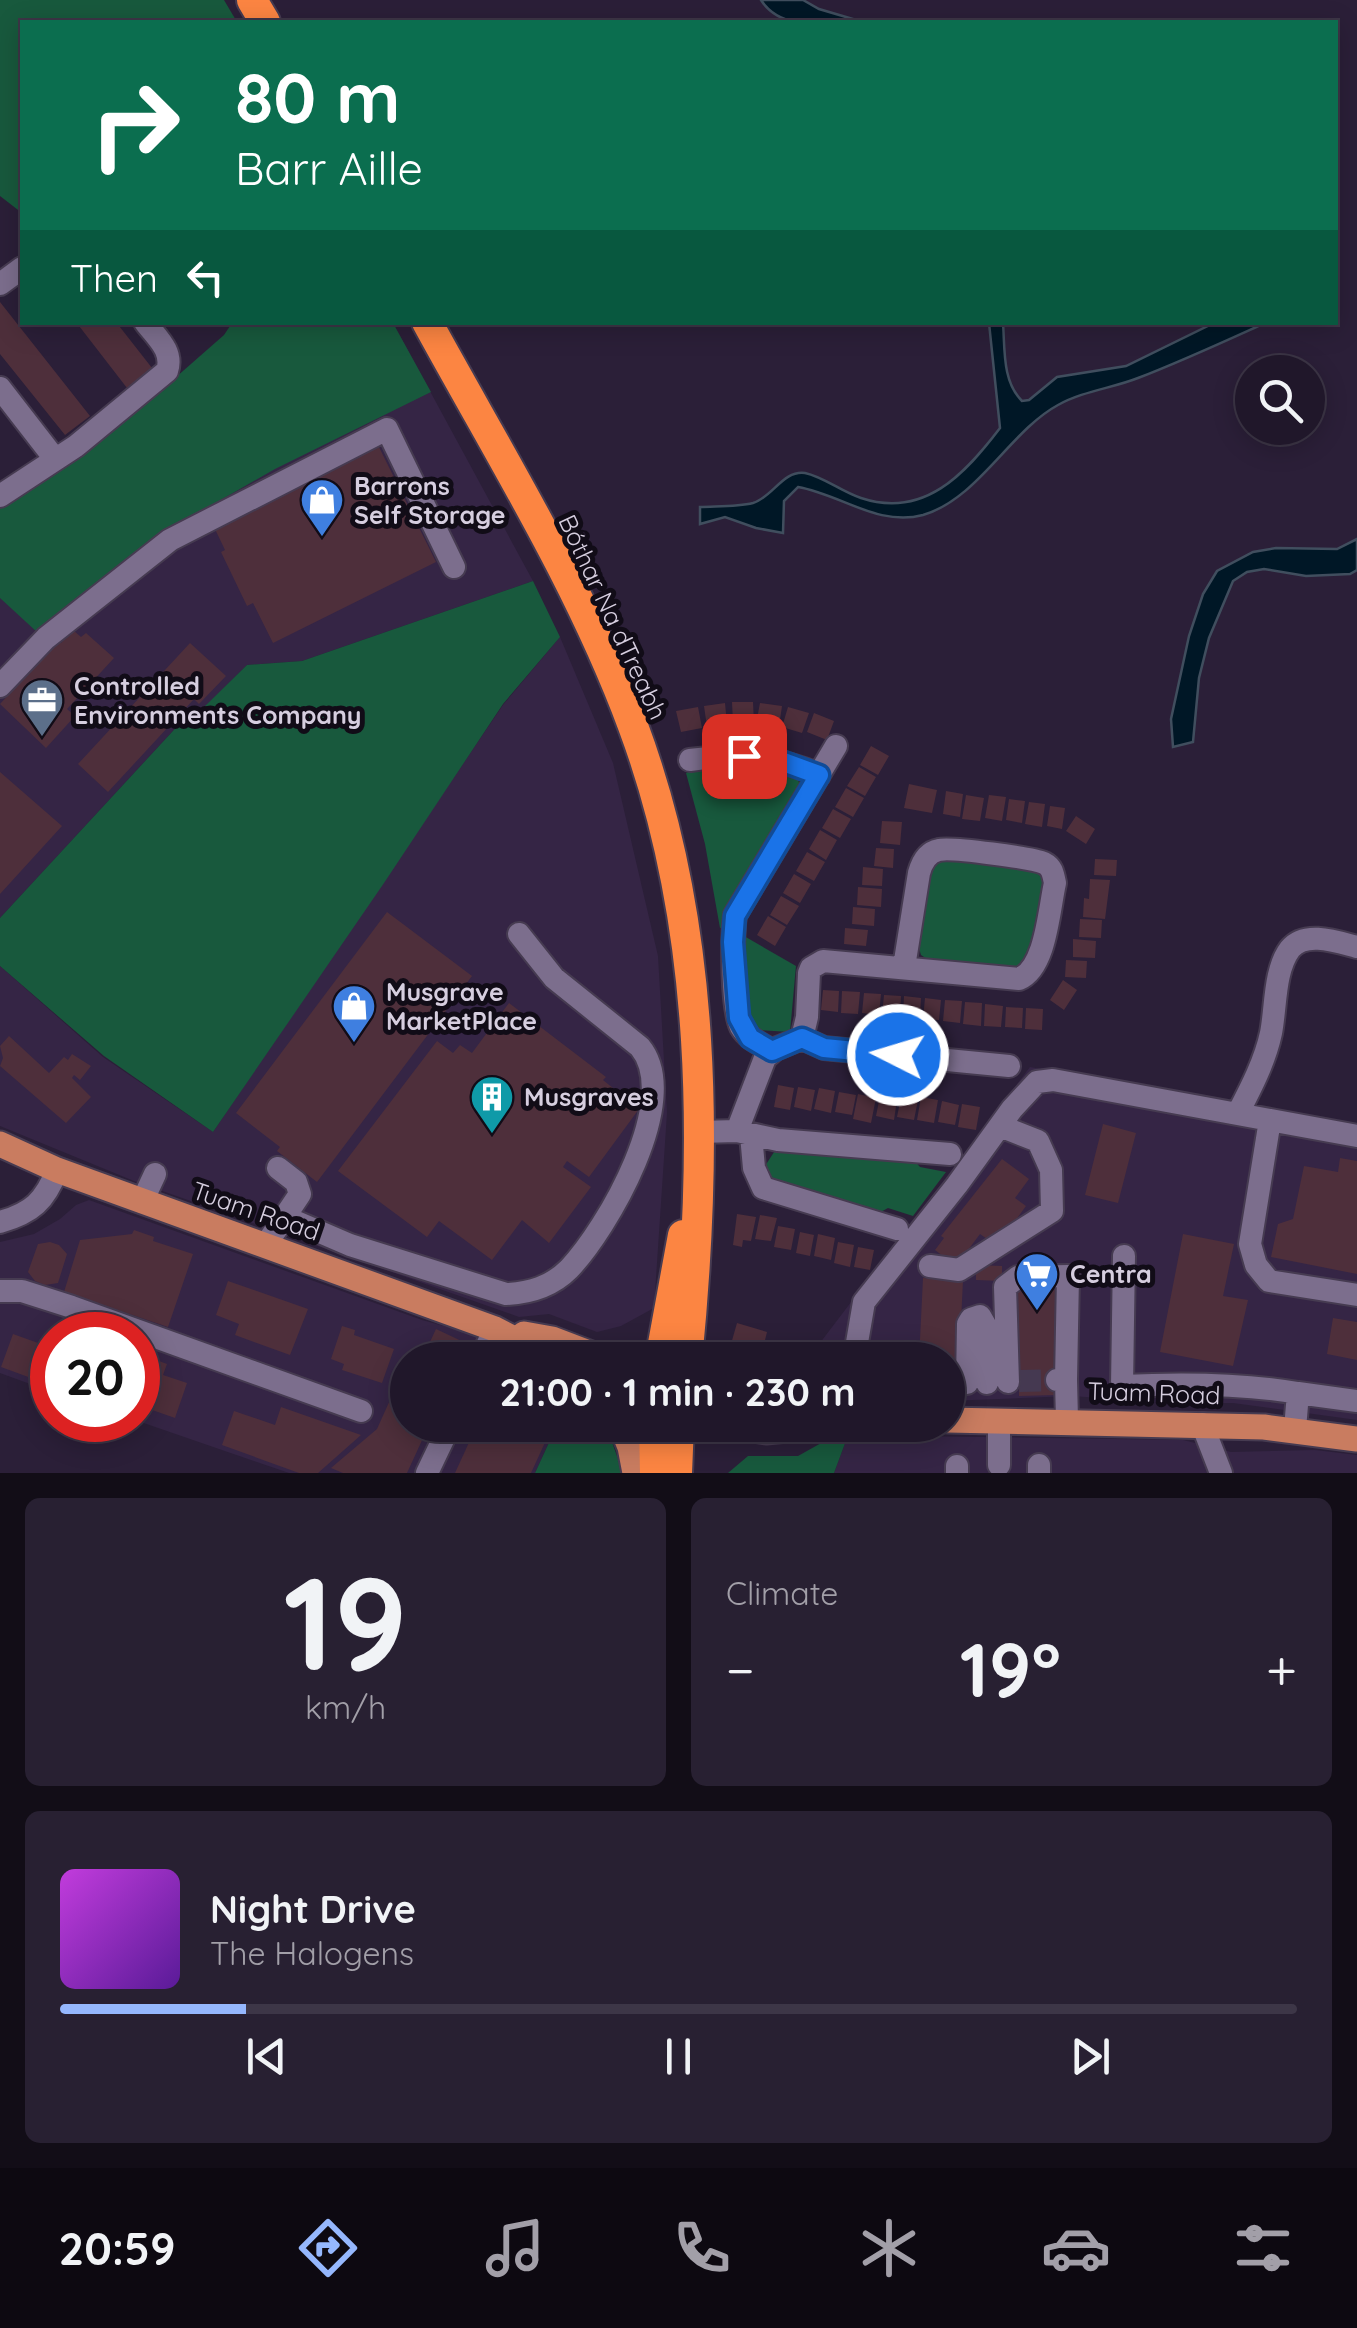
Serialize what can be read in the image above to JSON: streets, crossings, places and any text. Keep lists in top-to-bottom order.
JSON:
{
  "streets": {
    "highway": ["Bóthar Na dTreabh"],
    "main road": ["Tuam Road"]
  },
  "places": {
    "shop": ["Barrons Self Storage", "Musgrave MarketPlace"],
    "office": ["Controlled Environments Company"],
    "building": ["Musgraves"],
    "supermarket": ["Centra"]
  },
  "page": {
    "turn": ["80 m", "Barr Aille"],
    "then": "Then",
    "limit": "20",
    "trip": "21:00 · 1 min · 230 m",
    "tile": [
      ["19", "km/h"],
      "Climate"
    ],
    "heat": ["−", "19°", "+"],
    "song": ["Night Drive", "The Halogens"],
    "tabs": "20:59"
  }
}
